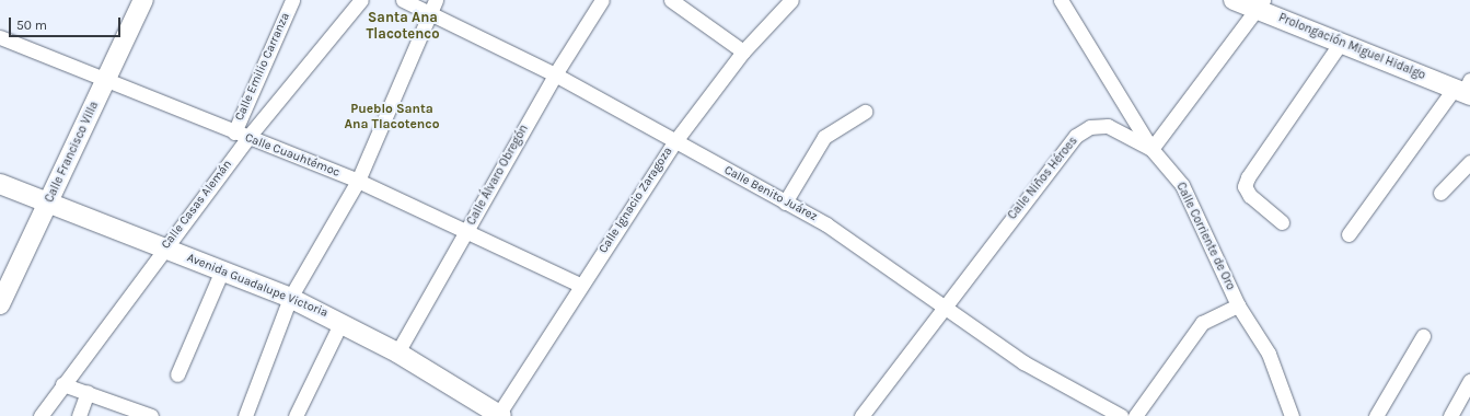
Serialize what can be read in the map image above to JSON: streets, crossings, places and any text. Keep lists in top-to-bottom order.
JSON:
{
  "streets": {
    "street": [
      "Prolongación Miguel Hidalgo",
      "Calle Emilio Carranza",
      "Calle Francisco Villa",
      "Calle Cuauhtémoc",
      "Calle Álvaro Obregón",
      "Calle Niños Héroes",
      "Calle Benito Juárez",
      "Calle Ignacio Zaragoza",
      "Calle Casas Alemán",
      "Calle Corriente de Oro",
      "Avenida Guadalupe Victoria"
    ]
  },
  "crossings": [
    ["Calle Emilio Carranza", "Calle Cuauhtémoc"],
    ["Calle Emilio Carranza", "Calle Casas Alemán"],
    ["Calle Francisco Villa", "Calle Cuauhtémoc"],
    ["Calle Francisco Villa", "Avenida Guadalupe Victoria"],
    ["Calle Cuauhtémoc", "Calle Álvaro Obregón"],
    ["Calle Cuauhtémoc", "Calle Ignacio Zaragoza"],
    ["Calle Cuauhtémoc", "Calle Casas Alemán"],
    ["Calle Álvaro Obregón", "Calle Benito Juárez"],
    ["Calle Álvaro Obregón", "Avenida Guadalupe Victoria"],
    ["Calle Niños Héroes", "Calle Benito Juárez"],
    ["Calle Niños Héroes", "Calle Corriente de Oro"],
    ["Calle Benito Juárez", "Calle Ignacio Zaragoza"],
    ["Calle Ignacio Zaragoza", "Avenida Guadalupe Victoria"],
    ["Calle Casas Alemán", "Avenida Guadalupe Victoria"]
  ],
  "districts": ["Santa Ana Tlacotenco", "Pueblo Santa Ana Tlacotenco"],
  "scale_bar": "50 m"
}
